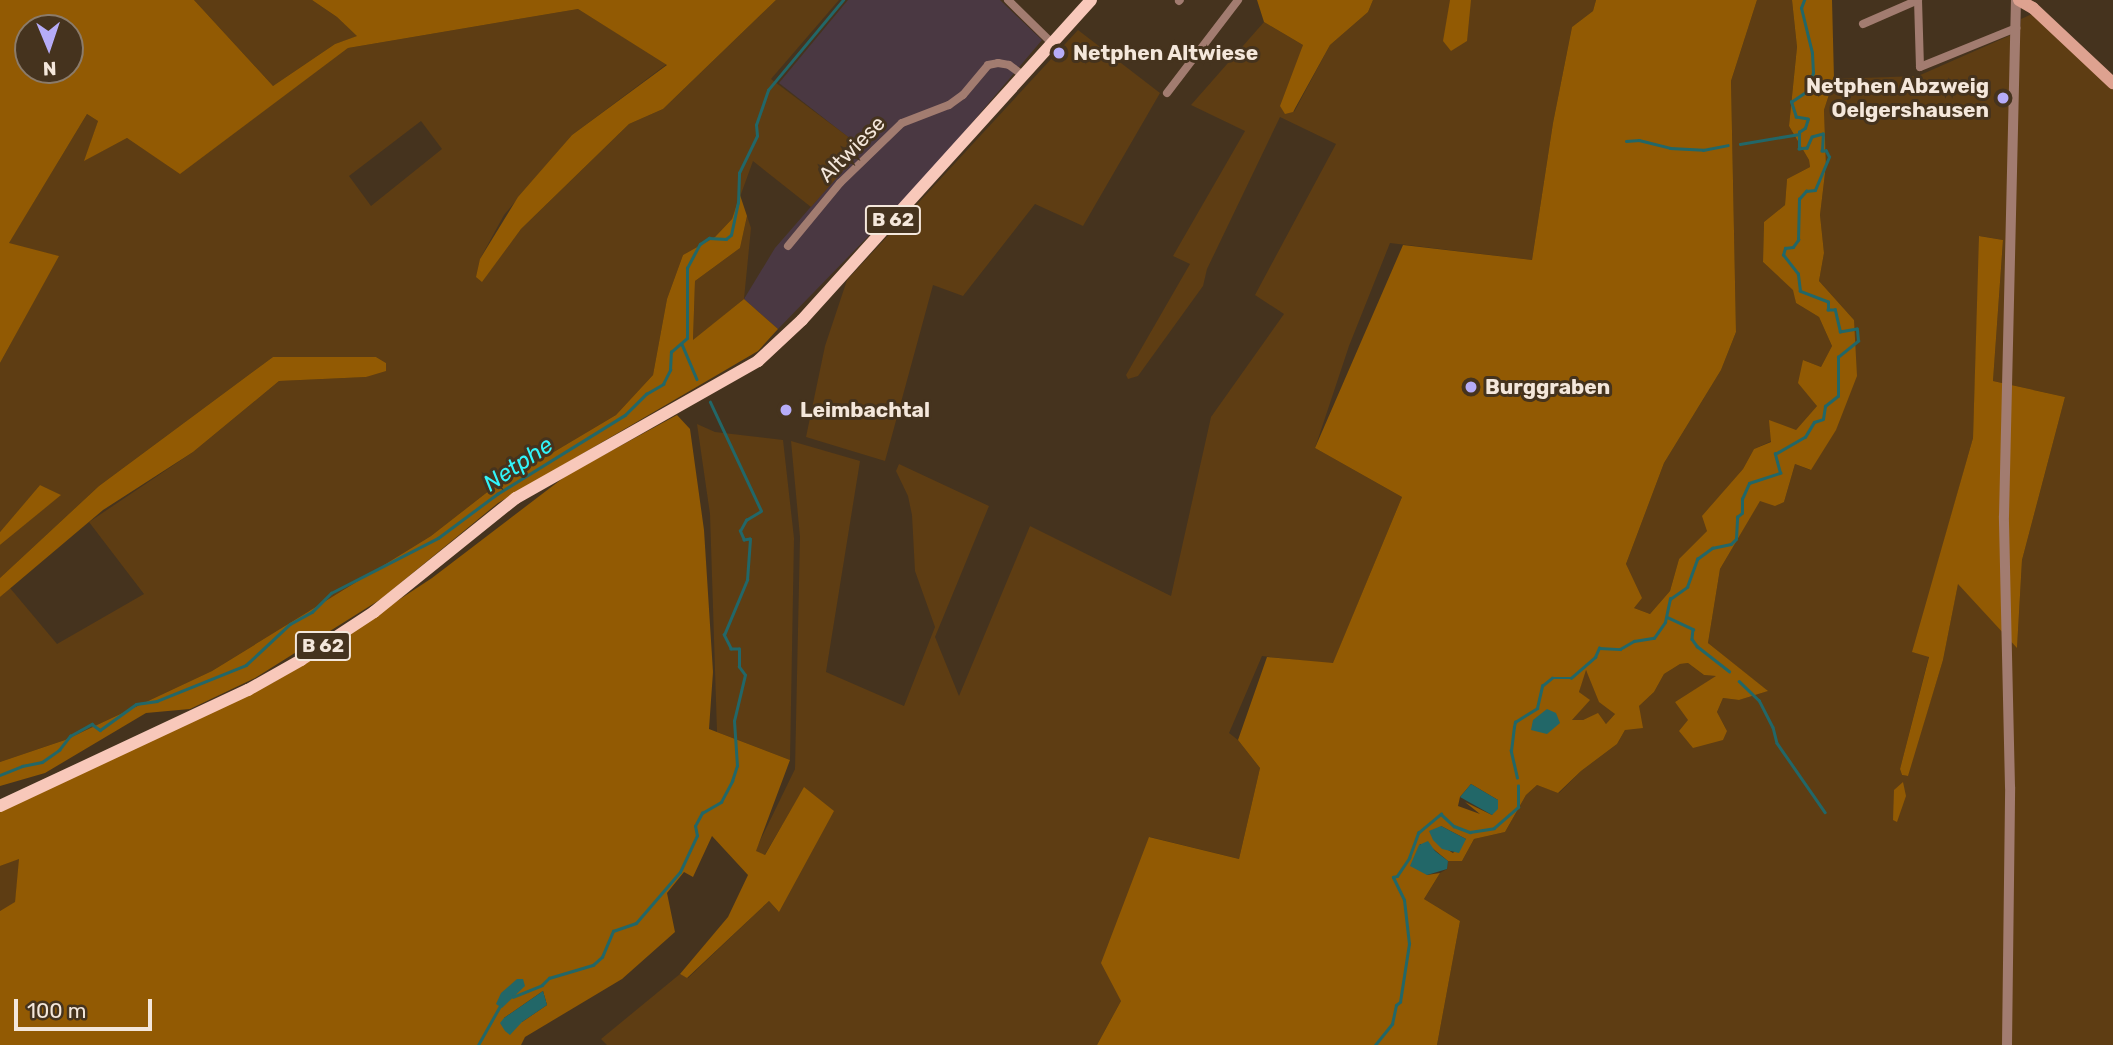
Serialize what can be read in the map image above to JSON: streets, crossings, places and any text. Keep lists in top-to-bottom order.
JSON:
{
  "streets": {
    "main road": ["B 62"],
    "street": ["Altwiese"]
  },
  "crossings": [
    ["Altwiese", "B 62"]
  ],
  "water": ["Netphe"],
  "places": [
    "Netphen Altwiese",
    "Netphen Abzweig Oelgershausen",
    "Burggraben",
    "Leimbachtal"
  ],
  "scale_bar": "100 m",
  "north": "bottom"
}
